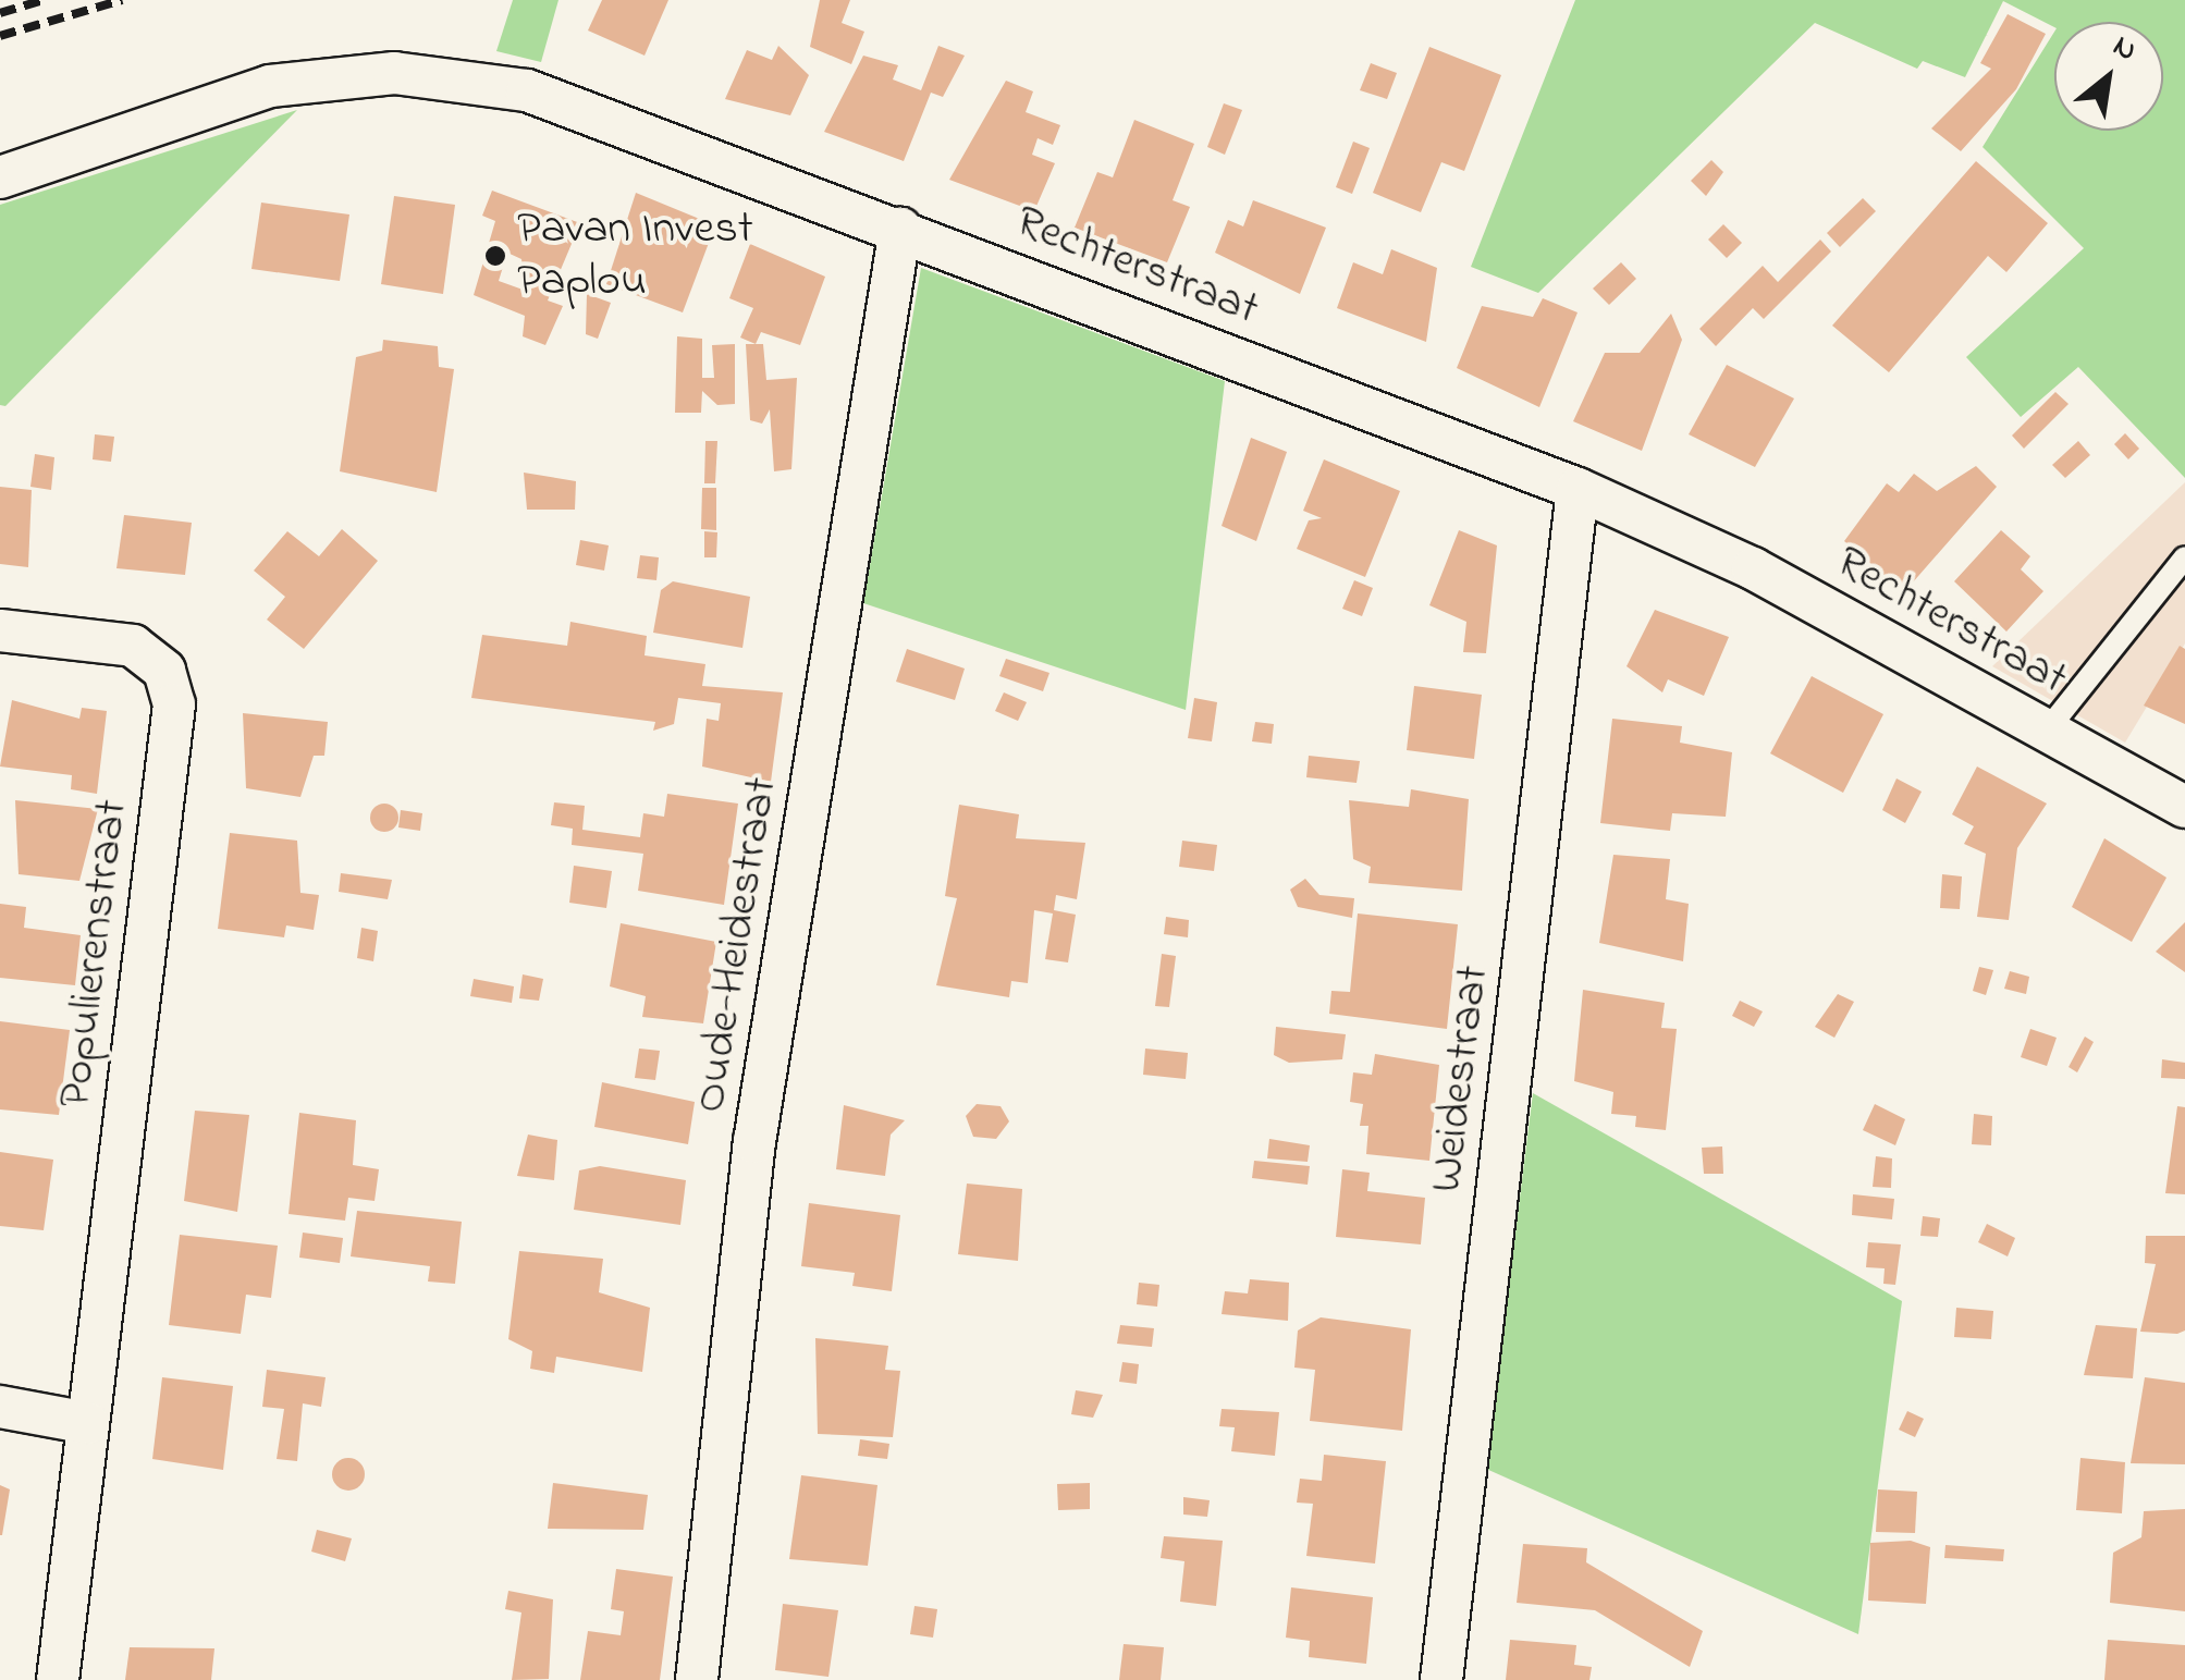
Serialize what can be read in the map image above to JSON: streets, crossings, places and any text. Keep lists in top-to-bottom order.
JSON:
{
  "streets": {
    "street": [
      "Rechterstraat",
      "Oude-Heidestraat",
      "Populierenstraat",
      "Weidestraat"
    ]
  },
  "crossings": [
    ["Rechterstraat", "Oude-Heidestraat"],
    ["Rechterstraat", "Weidestraat"]
  ],
  "places": ["Pavan Invest Paplou"],
  "north": "top right"
}
